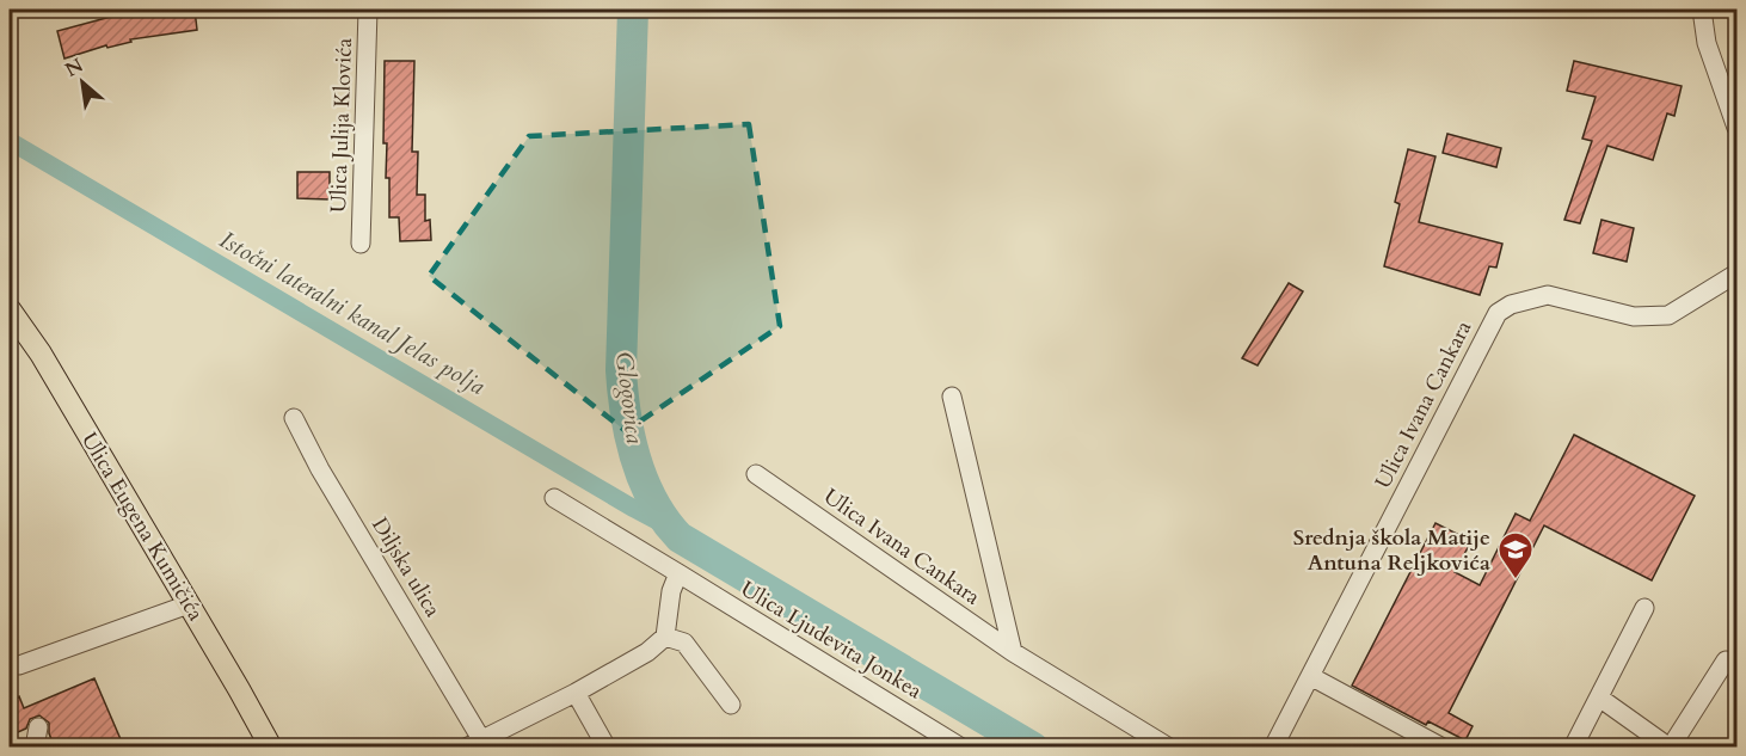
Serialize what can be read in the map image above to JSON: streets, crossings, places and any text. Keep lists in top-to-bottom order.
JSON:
{
  "streets": {
    "main road": ["Ulica Eugena Kumičića"],
    "street": [
      "Ulica Julija Klovića",
      "Ulica Ivana Cankara",
      "Diljska ulica",
      "Ulica Ljudevita Jonkea"
    ]
  },
  "water": ["Istočni lateralni kanal Jelas polja", "Glogovica"],
  "places": {
    "school or university": ["Srednja škola Matije Antuna Reljkovića"]
  },
  "north": "top left"
}
